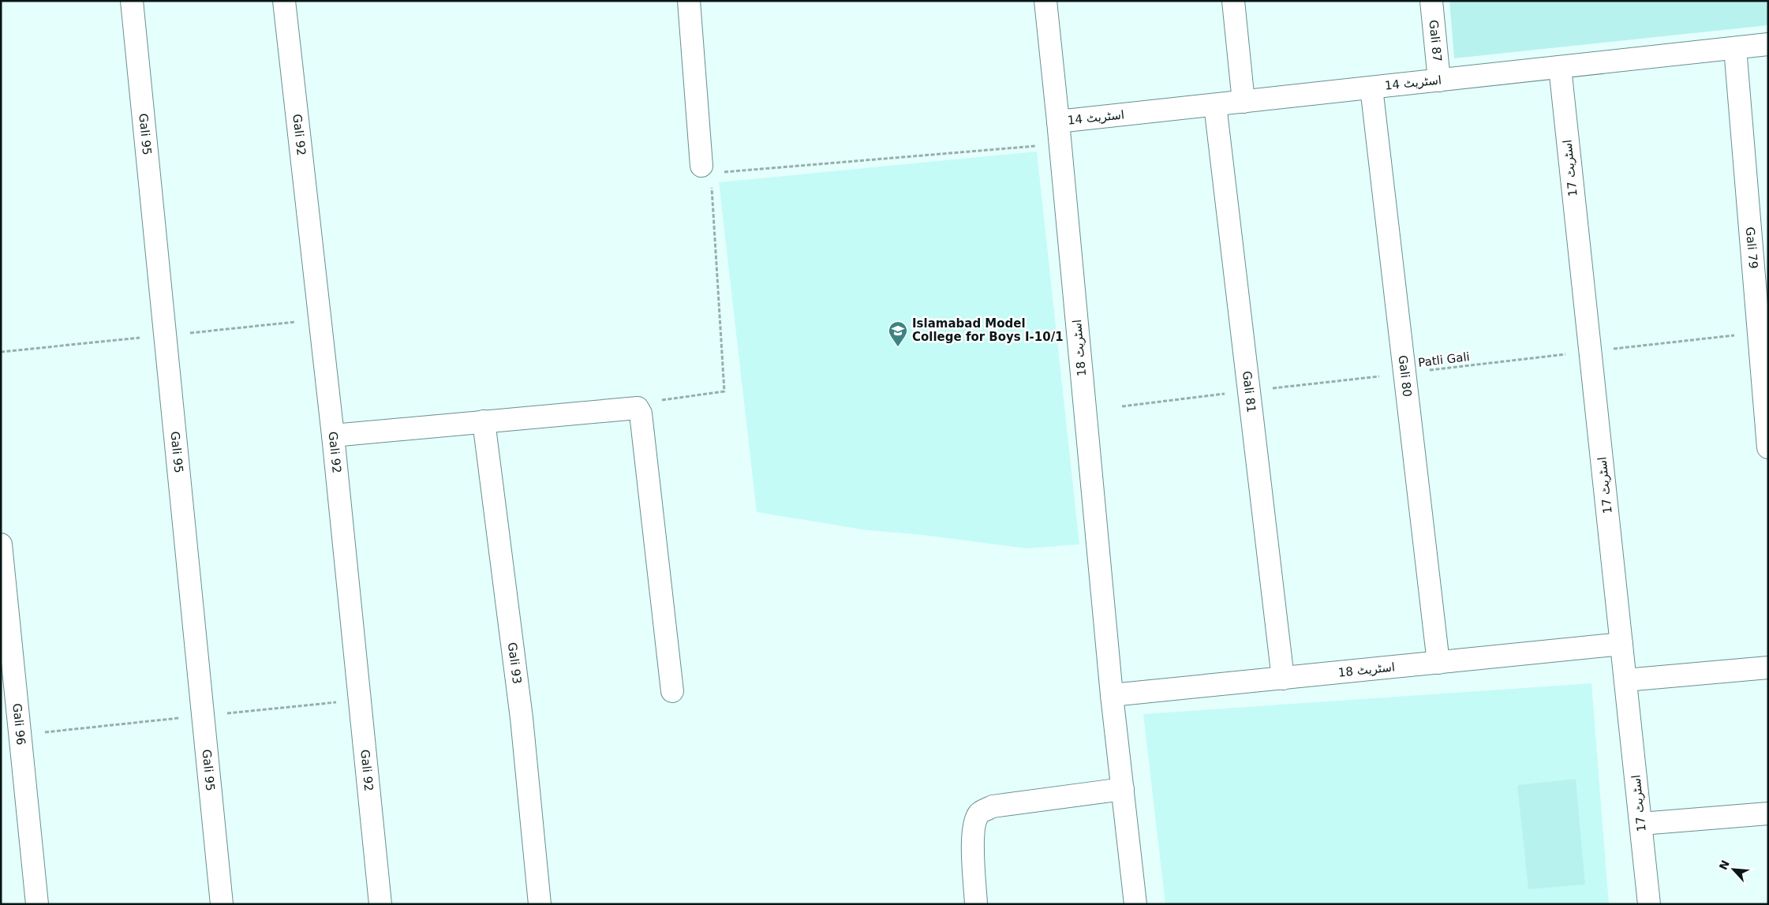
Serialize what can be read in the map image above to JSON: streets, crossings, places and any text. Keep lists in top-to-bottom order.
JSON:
{
  "streets": {
    "street": [
      "Gali 87",
      "اسٹریٹ 14",
      "Gali 95",
      "Gali 92",
      "اسٹریٹ 17",
      "Gali 79",
      "اسٹریٹ 18",
      "Gali 80",
      "Gali 81",
      "Gali 93",
      "Gali 96"
    ],
    "path": ["Patli Gali"]
  },
  "crossings": [
    ["Gali 87", "اسٹریٹ 14"],
    ["اسٹریٹ 14", "اسٹریٹ 17"],
    ["اسٹریٹ 14", "Gali 79"],
    ["اسٹریٹ 14", "اسٹریٹ 18"],
    ["اسٹریٹ 14", "Gali 80"],
    ["اسٹریٹ 14", "Gali 81"],
    ["اسٹریٹ 17", "اسٹریٹ 18"],
    ["اسٹریٹ 18", "Gali 80"],
    ["اسٹریٹ 18", "Gali 81"]
  ],
  "places": {
    "school or university": ["Islamabad Model College for Boys I-10/1"]
  },
  "north": "top left"
}
